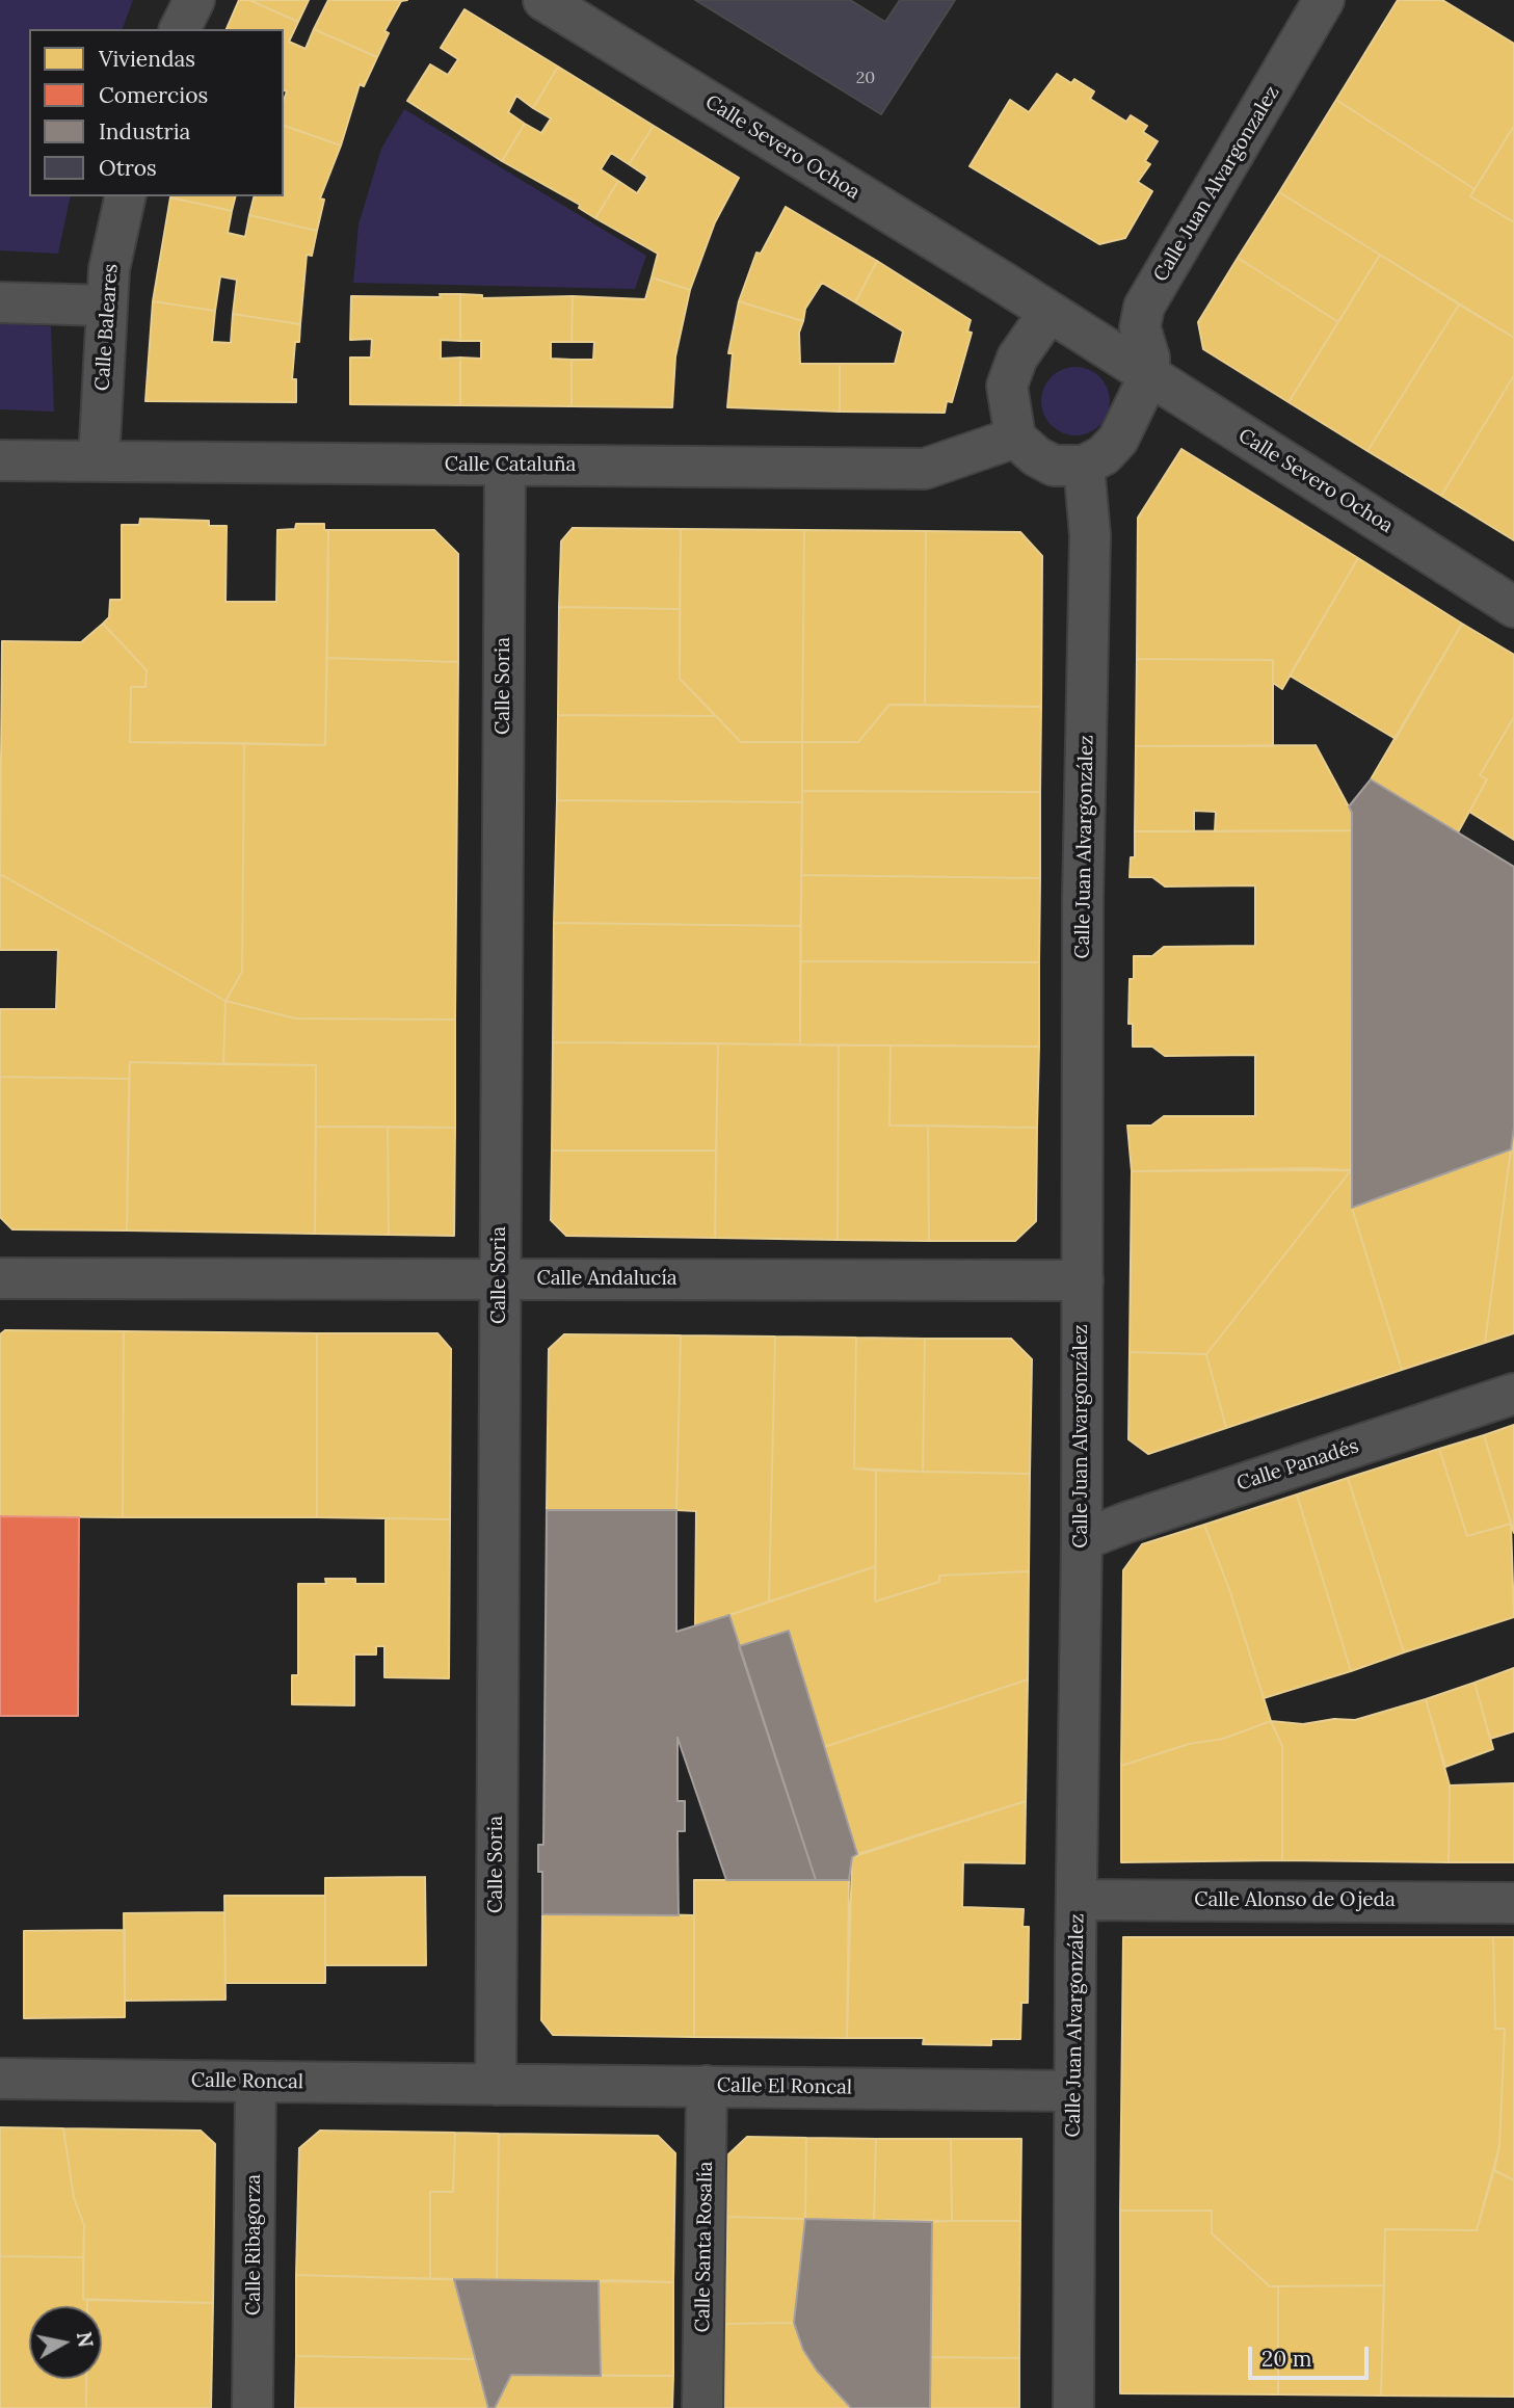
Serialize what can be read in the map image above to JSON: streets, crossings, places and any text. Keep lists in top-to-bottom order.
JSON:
{
  "streets": {
    "street": [
      "Calle Severo Ochoa",
      "Calle Juan Alvargonzalez",
      "Calle Baleares",
      "Calle Cataluña",
      "Calle Soria",
      "Calle Juan Alvargonzález",
      "Calle Andalucía",
      "Calle Panadés",
      "Calle Alonso de Ojeda",
      "Calle Roncal",
      "Calle El Roncal",
      "Calle Ribagorza",
      "Calle Santa Rosalía"
    ]
  },
  "crossings": [
    ["Calle Severo Ochoa", "Calle Juan Alvargonzalez"],
    ["Calle Baleares", "Calle Cataluña"],
    ["Calle Cataluña", "Calle Soria"],
    ["Calle Soria", "Calle Andalucía"],
    ["Calle Soria", "Calle Roncal"],
    ["Calle Soria", "Calle El Roncal"],
    ["Calle Juan Alvargonzález", "Calle Andalucía"],
    ["Calle Juan Alvargonzález", "Calle Panadés"],
    ["Calle Juan Alvargonzález", "Calle Alonso de Ojeda"],
    ["Calle Juan Alvargonzález", "Calle El Roncal"],
    ["Calle Roncal", "Calle El Roncal"],
    ["Calle Roncal", "Calle Ribagorza"],
    ["Calle El Roncal", "Calle Santa Rosalía"]
  ],
  "house_numbers": ["20"],
  "legend": [
    "Viviendas",
    "Comercios",
    "Industria",
    "Otros"
  ],
  "scale_bar": "20 m",
  "north": "right"
}
